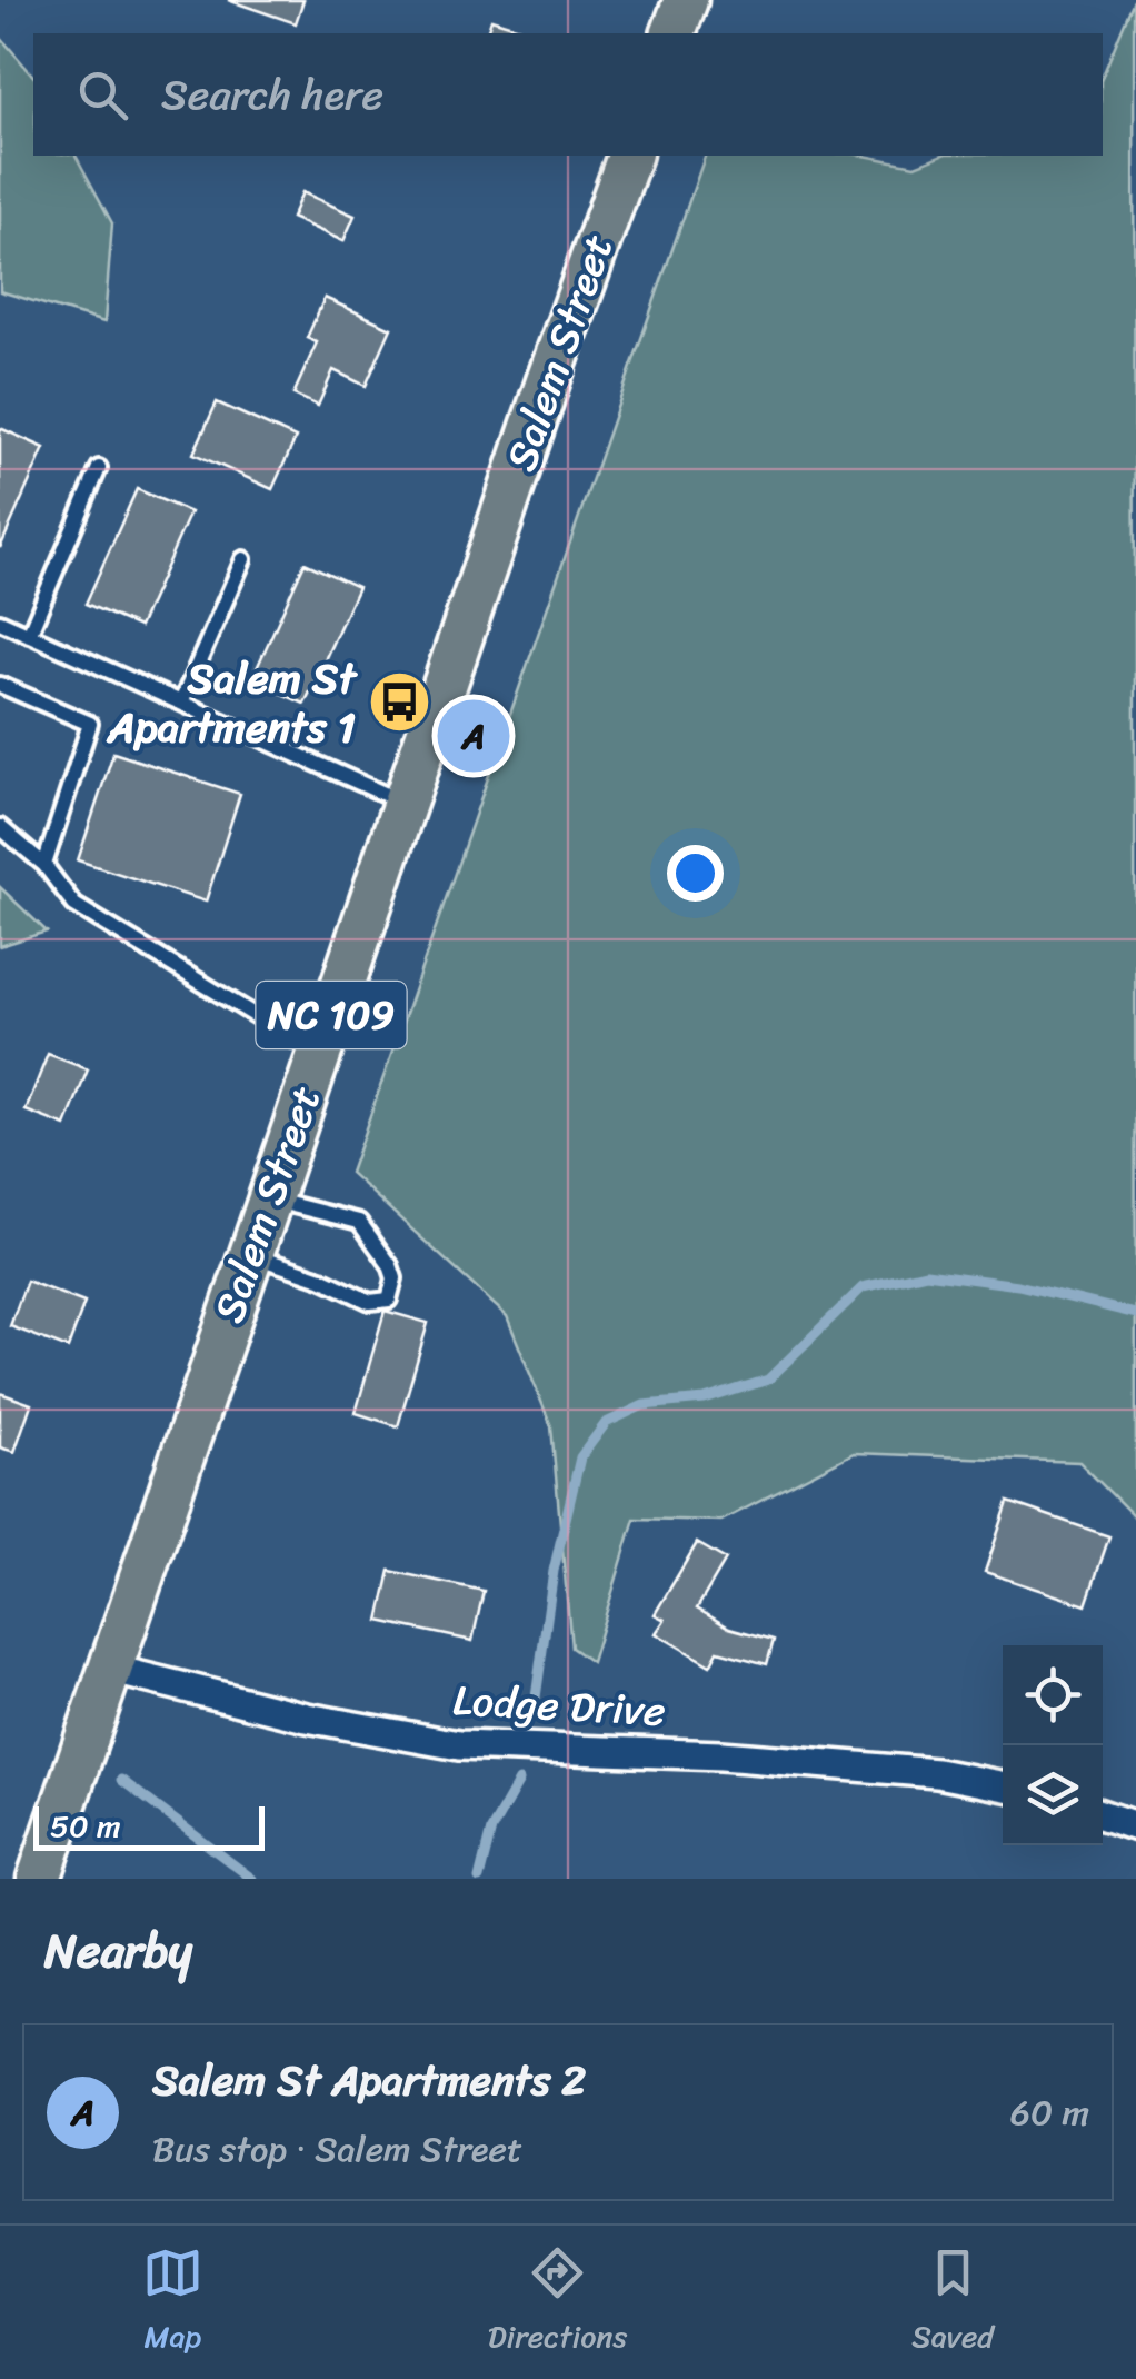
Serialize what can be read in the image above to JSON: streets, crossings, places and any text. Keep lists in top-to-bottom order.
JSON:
{
  "streets": {
    "main road": ["Salem Street", "NC 109"],
    "street": ["Lodge Drive"]
  },
  "crossings": [
    ["Salem Street", "Lodge Drive"]
  ],
  "places": {
    "bus stop": ["Salem St Apartments 1"]
  },
  "scale_bar": "50 m",
  "page": {
    "search": "Search here",
    "pins": "A",
    "scale": "50 m",
    "heading": "Nearby",
    "list": [
      {
        "mark": "A",
        "name": "Salem St Apartments 2",
        "note": "Bus stop · Salem Street",
        "value": "60 m"
      }
    ],
    "nav": ["Map", "Directions", "Saved"]
  }
}
